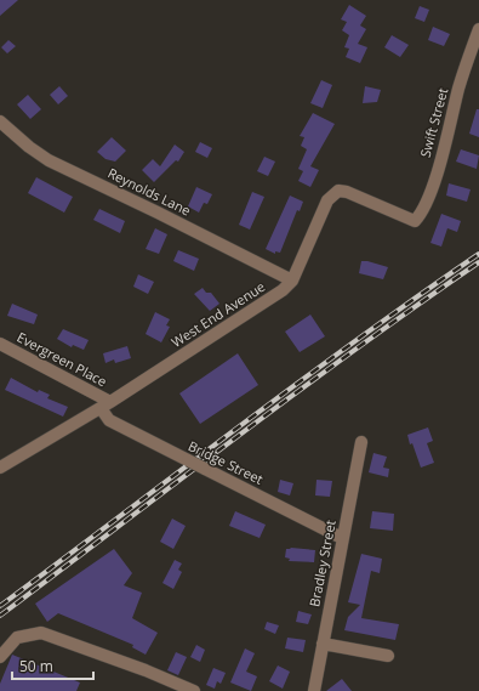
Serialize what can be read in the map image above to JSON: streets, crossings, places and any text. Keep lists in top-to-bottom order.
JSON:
{
  "streets": {
    "street": [
      "Swift Street",
      "Reynolds Lane",
      "West End Avenue",
      "Evergreen Place",
      "Bridge Street",
      "Bradley Street"
    ]
  },
  "crossings": [
    ["Swift Street", "West End Avenue"],
    ["Reynolds Lane", "West End Avenue"],
    ["West End Avenue", "Evergreen Place"],
    ["West End Avenue", "Bridge Street"],
    ["Evergreen Place", "Bridge Street"],
    ["Bridge Street", "Bradley Street"]
  ],
  "scale_bar": "50 m"
}
